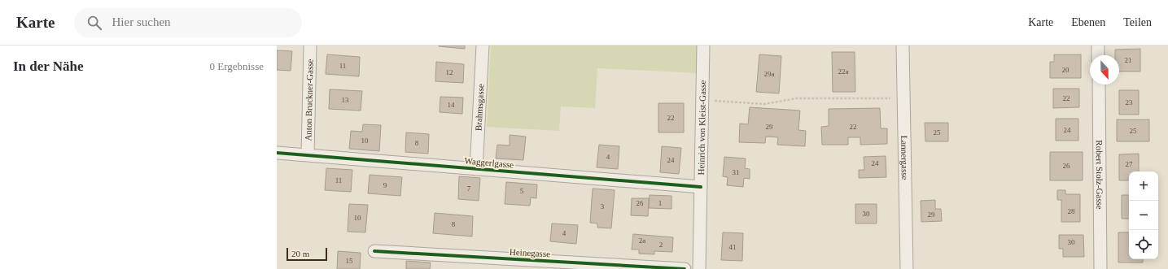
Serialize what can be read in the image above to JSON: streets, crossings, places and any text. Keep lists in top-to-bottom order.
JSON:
{
  "streets": {
    "street": [
      "Anton Bruckner-Gasse",
      "Brahmsgasse",
      "Heinrich von Kleist-Gasse",
      "Lannergasse",
      "Waggerlgasse",
      "Robert Stolz-Gasse",
      "Heinegasse"
    ]
  },
  "crossings": [
    ["Anton Bruckner-Gasse", "Waggerlgasse"],
    ["Brahmsgasse", "Waggerlgasse"],
    ["Heinrich von Kleist-Gasse", "Waggerlgasse"]
  ],
  "house_numbers": [
    "21",
    "11",
    "20",
    "22a",
    "12",
    "29a",
    "22",
    "13",
    "23",
    "14",
    "22",
    "29",
    "22",
    "24",
    "25",
    "25",
    "10",
    "8",
    "4",
    "24",
    "24",
    "27",
    "26",
    "31",
    "11",
    "9",
    "7",
    "5",
    "26",
    "1",
    "3",
    "28",
    "30",
    "29",
    "10",
    "8",
    "4",
    "2a",
    "30",
    "2",
    "41",
    "15"
  ],
  "scale_bar": "20 m",
  "north": "bottom",
  "page": {
    "header": "Karte",
    "search": "Hier suchen",
    "nav": ["Karte", "Ebenen", "Teilen"],
    "heading": ["In der Nähe", "0 Ergebnisse"],
    "map_buttons": ["+", "−"],
    "scale": "20 m"
  }
}
